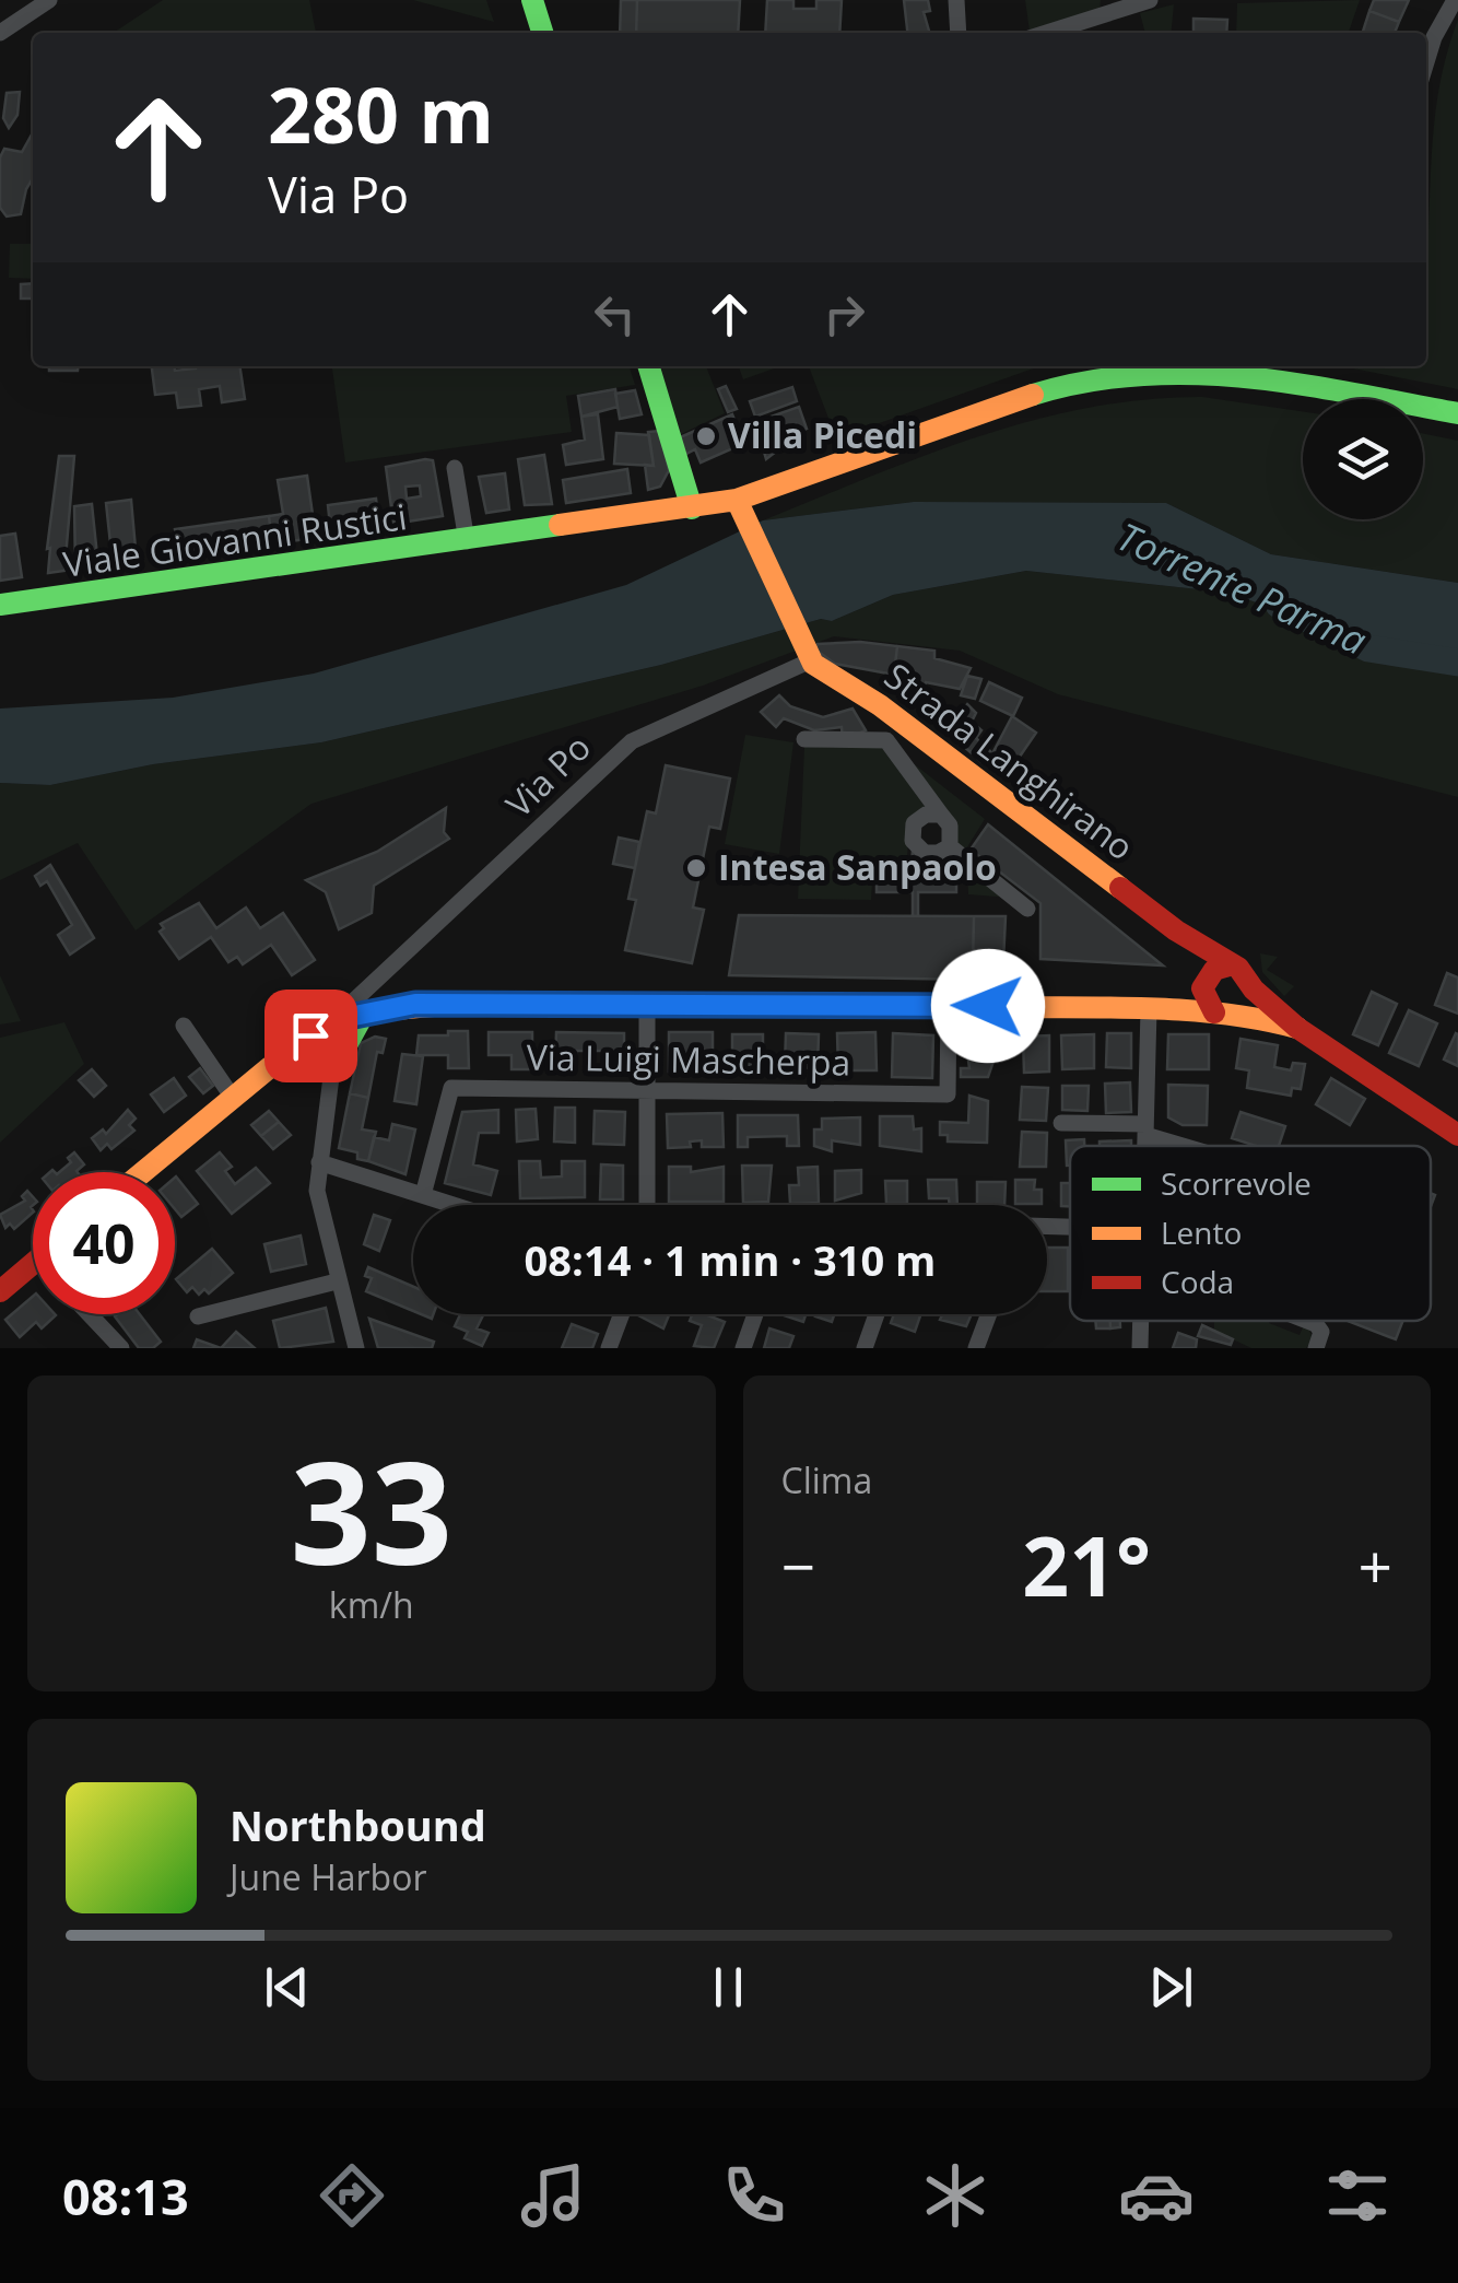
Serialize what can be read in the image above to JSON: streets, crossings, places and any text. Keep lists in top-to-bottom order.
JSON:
{
  "streets": {
    "street": [
      "Viale Giovanni Rustici",
      "Strada Langhirano",
      "Via Po",
      "Via Luigi Mascherpa"
    ]
  },
  "crossings": [
    ["Strada Langhirano", "Via Po"]
  ],
  "water": ["Torrente Parma"],
  "places": ["Villa Picedi", "Intesa Sanpaolo"],
  "legend": ["Scorrevole", "Lento", "Coda"],
  "page": {
    "turn": ["280 m", "Via Po"],
    "limit": "40",
    "trip": "08:14 · 1 min · 310 m",
    "tile": [
      ["33", "km/h"],
      "Clima"
    ],
    "heat": ["−", "21°", "+"],
    "song": ["Northbound", "June Harbor"],
    "tabs": "08:13"
  }
}
